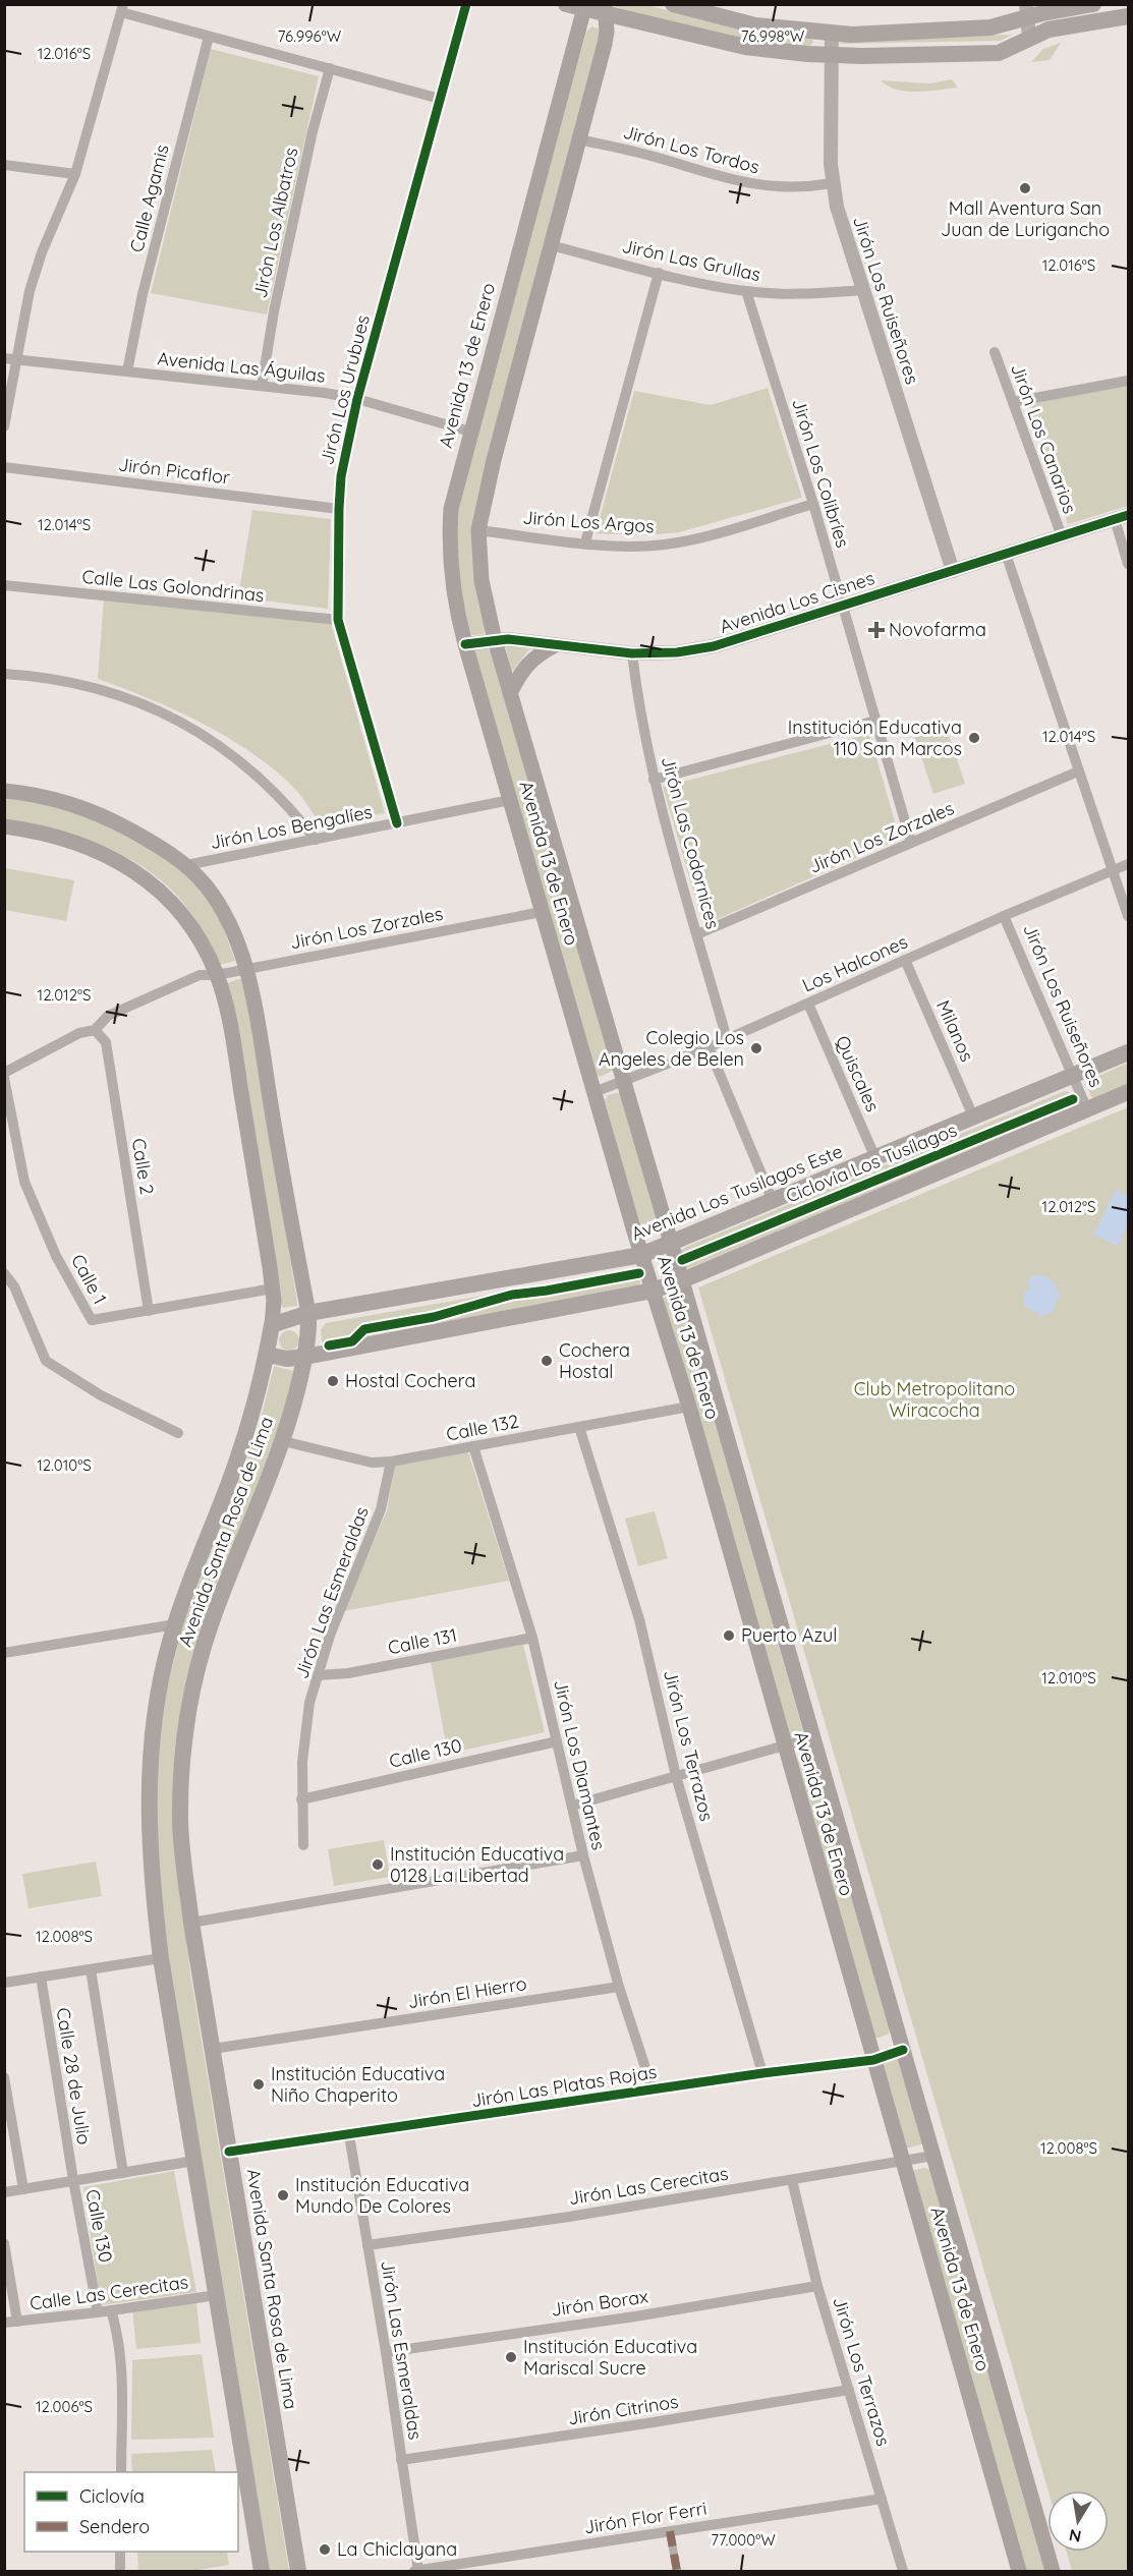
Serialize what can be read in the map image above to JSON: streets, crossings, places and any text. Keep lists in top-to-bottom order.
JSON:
{
  "streets": {
    "main road": ["Avenida 13 de Enero", "Avenida Los Tusilagos Este", "Avenida Santa Rosa de Lima"],
    "street": [
      "Jirón Los Tordos",
      "Calle Agamis",
      "Jirón Los Albatros",
      "Jirón Las Grullas",
      "Jirón Los Ruiseñores",
      "Avenida Las Águilas",
      "Jirón Los Urubues",
      "Jirón Los Canarios",
      "Jirón Picaflor",
      "Jirón Los Colibríes",
      "Jirón Los Argos",
      "Calle Las Golondrinas",
      "Avenida Los Cisnes",
      "Jirón Los Bengalíes",
      "Jirón Los Zorzales",
      "Jirón Las Codornices",
      "Los Halcones",
      "Milanos",
      "Quiscales",
      "Calle 2",
      "Calle 1",
      "Calle 132",
      "Jirón Las Esmeraldas",
      "Calle 131",
      "Jirón Los Terrazos",
      "Calle 130",
      "Jirón Los Diamantes",
      "Jirón El Hierro",
      "Calle 28 de Julio",
      "Jirón Las Platas Rojas",
      "Jirón Las Cerecitas",
      "Calle Las Cerecitas",
      "Jirón Borax",
      "Jirón Citrinos",
      "Jirón Flor Ferri"
    ],
    "cycle path": ["Ciclovía Los Tusílagos"]
  },
  "crossings": [
    ["Jirón Los Tordos", "Jirón Los Ruiseñores"],
    ["Jirón Los Tordos", "Avenida 13 de Enero"],
    ["Calle Agamis", "Avenida Las Águilas"],
    ["Jirón Los Albatros", "Avenida Las Águilas"],
    ["Jirón Las Grullas", "Jirón Los Ruiseñores"],
    ["Jirón Las Grullas", "Avenida 13 de Enero"],
    ["Jirón Las Grullas", "Jirón Los Colibríes"],
    ["Jirón Los Ruiseñores", "Avenida Los Cisnes"],
    ["Jirón Los Ruiseñores", "Los Halcones"],
    ["Jirón Los Ruiseñores", "Avenida Los Tusilagos Este"],
    ["Avenida 13 de Enero", "Avenida Las Águilas"],
    ["Avenida 13 de Enero", "Jirón Los Argos"],
    ["Avenida 13 de Enero", "Avenida Los Cisnes"],
    ["Avenida 13 de Enero", "Jirón Los Bengalíes"],
    ["Avenida 13 de Enero", "Jirón Los Zorzales"],
    ["Avenida 13 de Enero", "Los Halcones"],
    ["Avenida 13 de Enero", "Avenida Los Tusilagos Este"],
    ["Avenida 13 de Enero", "Calle 132"],
    ["Avenida 13 de Enero", "Jirón Las Platas Rojas"],
    ["Avenida 13 de Enero", "Jirón Las Cerecitas"],
    ["Avenida Las Águilas", "Jirón Los Urubues"],
    ["Jirón Los Urubues", "Jirón Picaflor"],
    ["Jirón Los Urubues", "Calle Las Golondrinas"],
    ["Jirón Los Urubues", "Jirón Los Bengalíes"],
    ["Jirón Los Canarios", "Avenida Los Cisnes"],
    ["Jirón Los Colibríes", "Jirón Los Argos"],
    ["Jirón Los Colibríes", "Avenida Los Cisnes"],
    ["Jirón Los Colibríes", "Jirón Los Zorzales"],
    ["Avenida Los Cisnes", "Jirón Las Codornices"],
    ["Jirón Los Bengalíes", "Avenida Santa Rosa de Lima"],
    ["Jirón Los Zorzales", "Jirón Las Codornices"],
    ["Jirón Los Zorzales", "Calle 2"],
    ["Jirón Los Zorzales", "Calle 1"],
    ["Jirón Los Zorzales", "Avenida Santa Rosa de Lima"],
    ["Jirón Las Codornices", "Los Halcones"],
    ["Los Halcones", "Milanos"],
    ["Los Halcones", "Quiscales"],
    ["Milanos", "Avenida Los Tusilagos Este"],
    ["Quiscales", "Avenida Los Tusilagos Este"],
    ["Calle 2", "Calle 1"],
    ["Avenida Los Tusilagos Este", "Avenida Santa Rosa de Lima"],
    ["Calle 1", "Avenida Santa Rosa de Lima"],
    ["Calle 132", "Avenida Santa Rosa de Lima"],
    ["Calle 132", "Jirón Las Esmeraldas"],
    ["Calle 132", "Jirón Los Terrazos"],
    ["Calle 132", "Jirón Los Diamantes"],
    ["Avenida Santa Rosa de Lima", "Jirón El Hierro"],
    ["Avenida Santa Rosa de Lima", "Jirón Las Platas Rojas"],
    ["Avenida Santa Rosa de Lima", "Calle Las Cerecitas"],
    ["Jirón Las Esmeraldas", "Calle 131"],
    ["Jirón Las Esmeraldas", "Calle 130"],
    ["Jirón Las Esmeraldas", "Jirón Las Platas Rojas"],
    ["Jirón Las Esmeraldas", "Jirón Las Cerecitas"],
    ["Jirón Las Esmeraldas", "Jirón Borax"],
    ["Jirón Las Esmeraldas", "Jirón Citrinos"],
    ["Jirón Las Esmeraldas", "Jirón Flor Ferri"],
    ["Calle 131", "Jirón Los Diamantes"],
    ["Jirón Los Terrazos", "Jirón Las Platas Rojas"],
    ["Jirón Los Terrazos", "Jirón Las Cerecitas"],
    ["Jirón Los Terrazos", "Jirón Borax"],
    ["Jirón Los Terrazos", "Jirón Citrinos"],
    ["Jirón Los Terrazos", "Jirón Flor Ferri"],
    ["Calle 130", "Jirón Los Diamantes"],
    ["Calle 130", "Calle 28 de Julio"],
    ["Calle 130", "Calle Las Cerecitas"],
    ["Jirón Los Diamantes", "Jirón El Hierro"],
    ["Jirón Los Diamantes", "Jirón Las Platas Rojas"]
  ],
  "parks": ["Club Metropolitano Wiracocha"],
  "places": {
    "other": [
      "Mall Aventura San Juan de Lurigancho",
      "Institución Educativa 110 San Marcos",
      "Colegio Los Angeles de Belen",
      "Cochera Hostal",
      "Hostal Cochera",
      "Puerto Azul",
      "Institución Educativa 0128 La Libertad",
      "Institución Educativa Niño Chaperito",
      "Institución Educativa Mundo De Colores",
      "Institución Educativa Mariscal Sucre",
      "La Chiclayana"
    ],
    "health": ["Novofarma"]
  },
  "legend": ["Ciclovía", "Sendero"],
  "north": "bottom",
  "coordinates": [
    "76.996°W",
    "76.998°W",
    "12.016°S",
    "12.014°S",
    "12.012°S",
    "12.010°S",
    "12.008°S",
    "12.006°S",
    "77.000°W"
  ]
}
